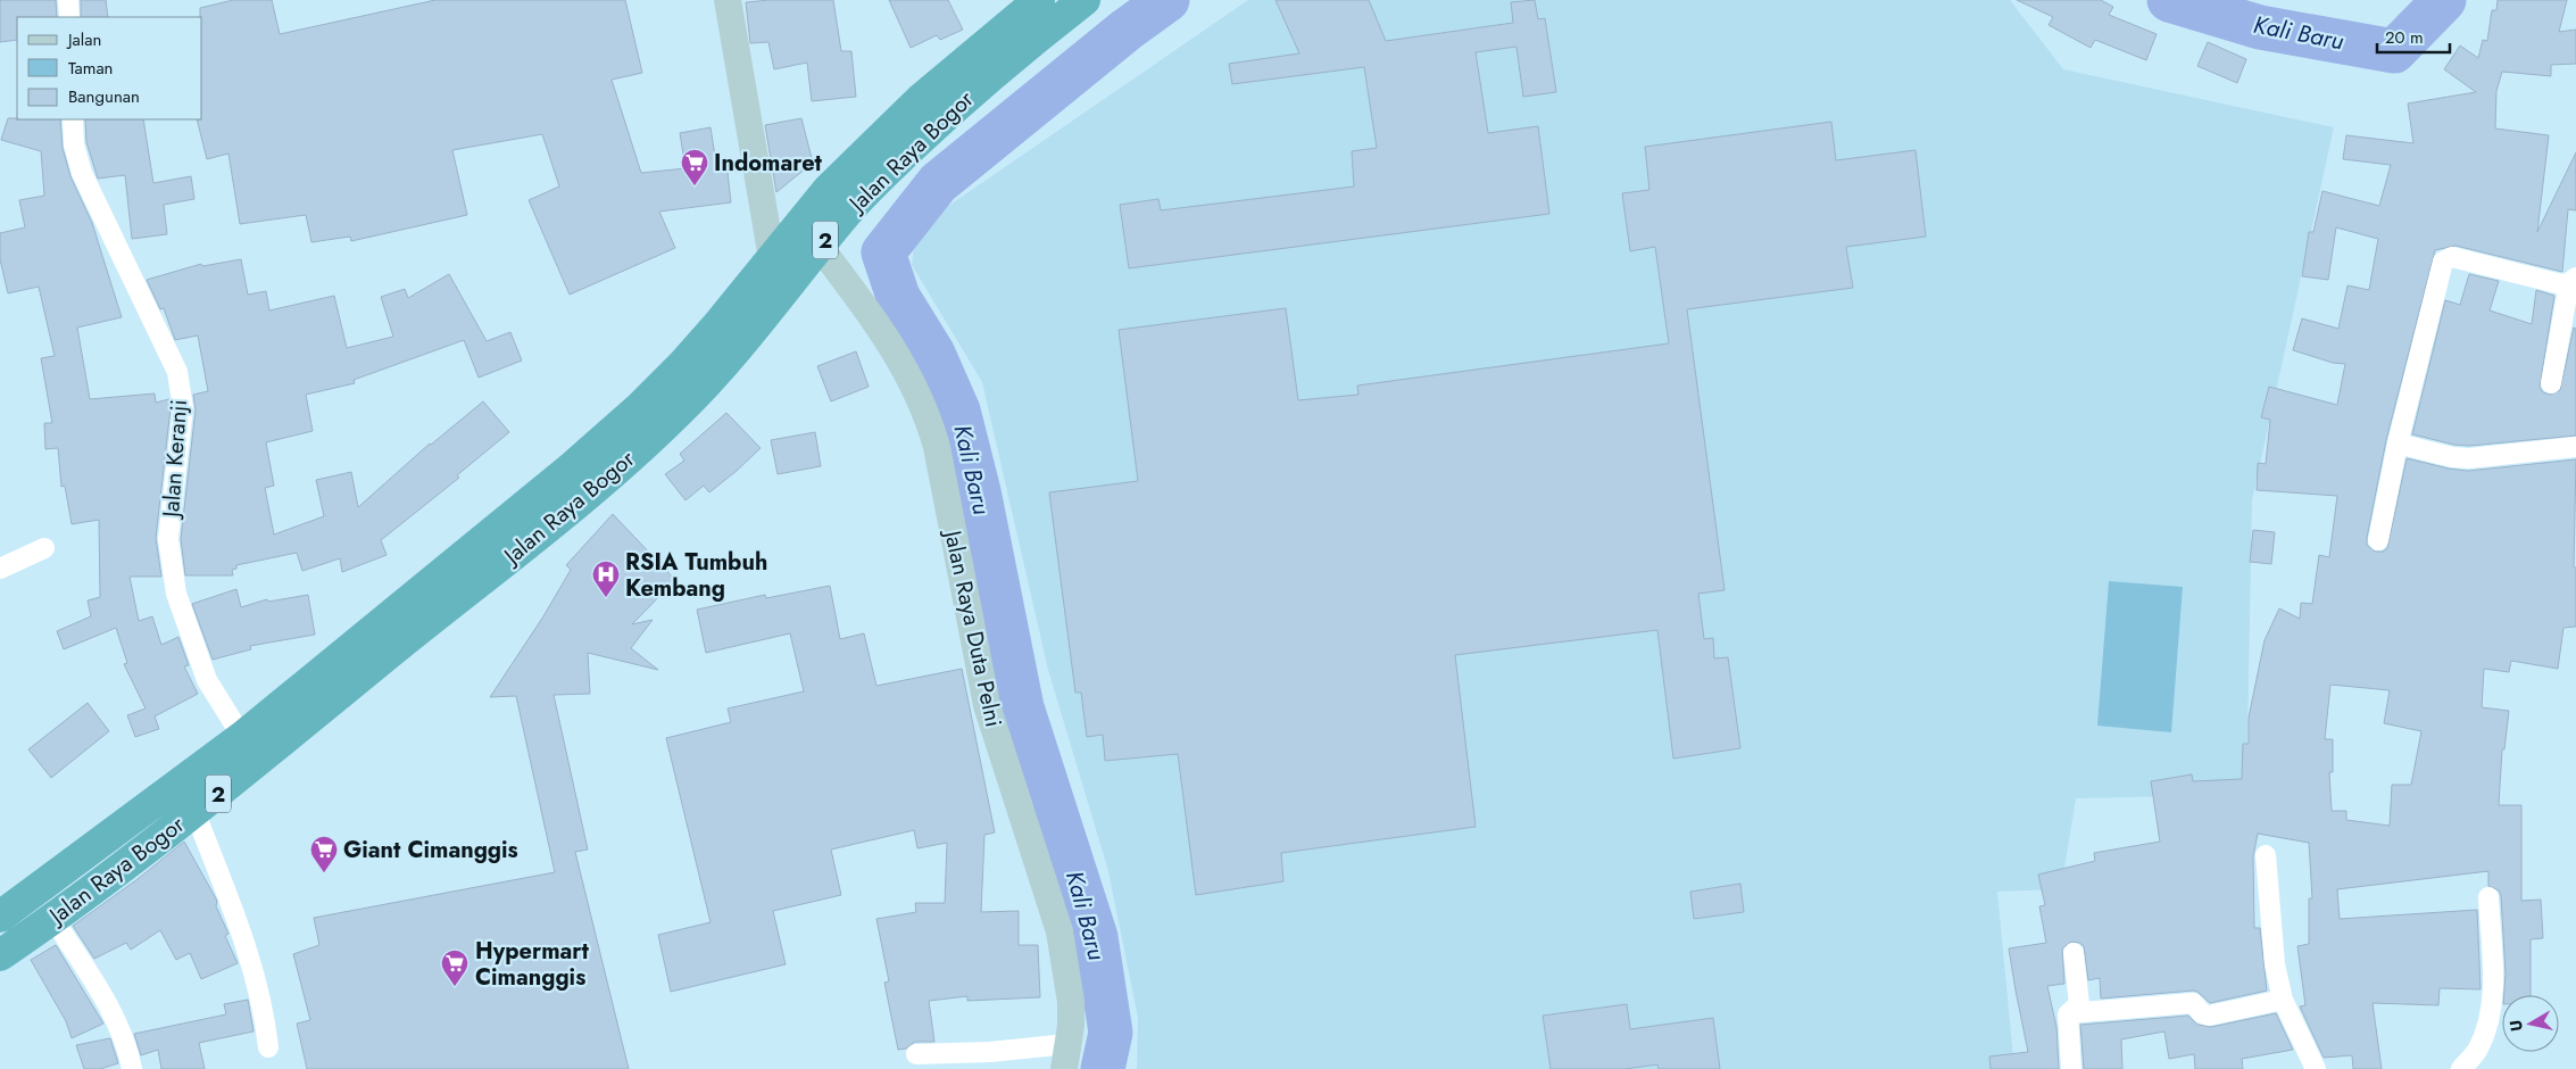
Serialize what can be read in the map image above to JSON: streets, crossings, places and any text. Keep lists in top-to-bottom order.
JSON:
{
  "streets": {
    "highway": ["Jalan Raya Bogor", "2"],
    "main road": ["Jalan Raya Duta Pelni"],
    "street": ["Jalan Keranji"]
  },
  "crossings": [
    ["Jalan Raya Bogor", "Jalan Keranji"],
    ["Jalan Raya Bogor", "Jalan Raya Duta Pelni"]
  ],
  "water": ["Kali Baru"],
  "places": {
    "supermarket": ["Indomaret", "Giant Cimanggis", "Hypermart Cimanggis"],
    "hospital": ["RSIA Tumbuh Kembang"]
  },
  "legend": ["Jalan", "Taman", "Bangunan"],
  "scale_bar": "20 m",
  "north": "left"
}
